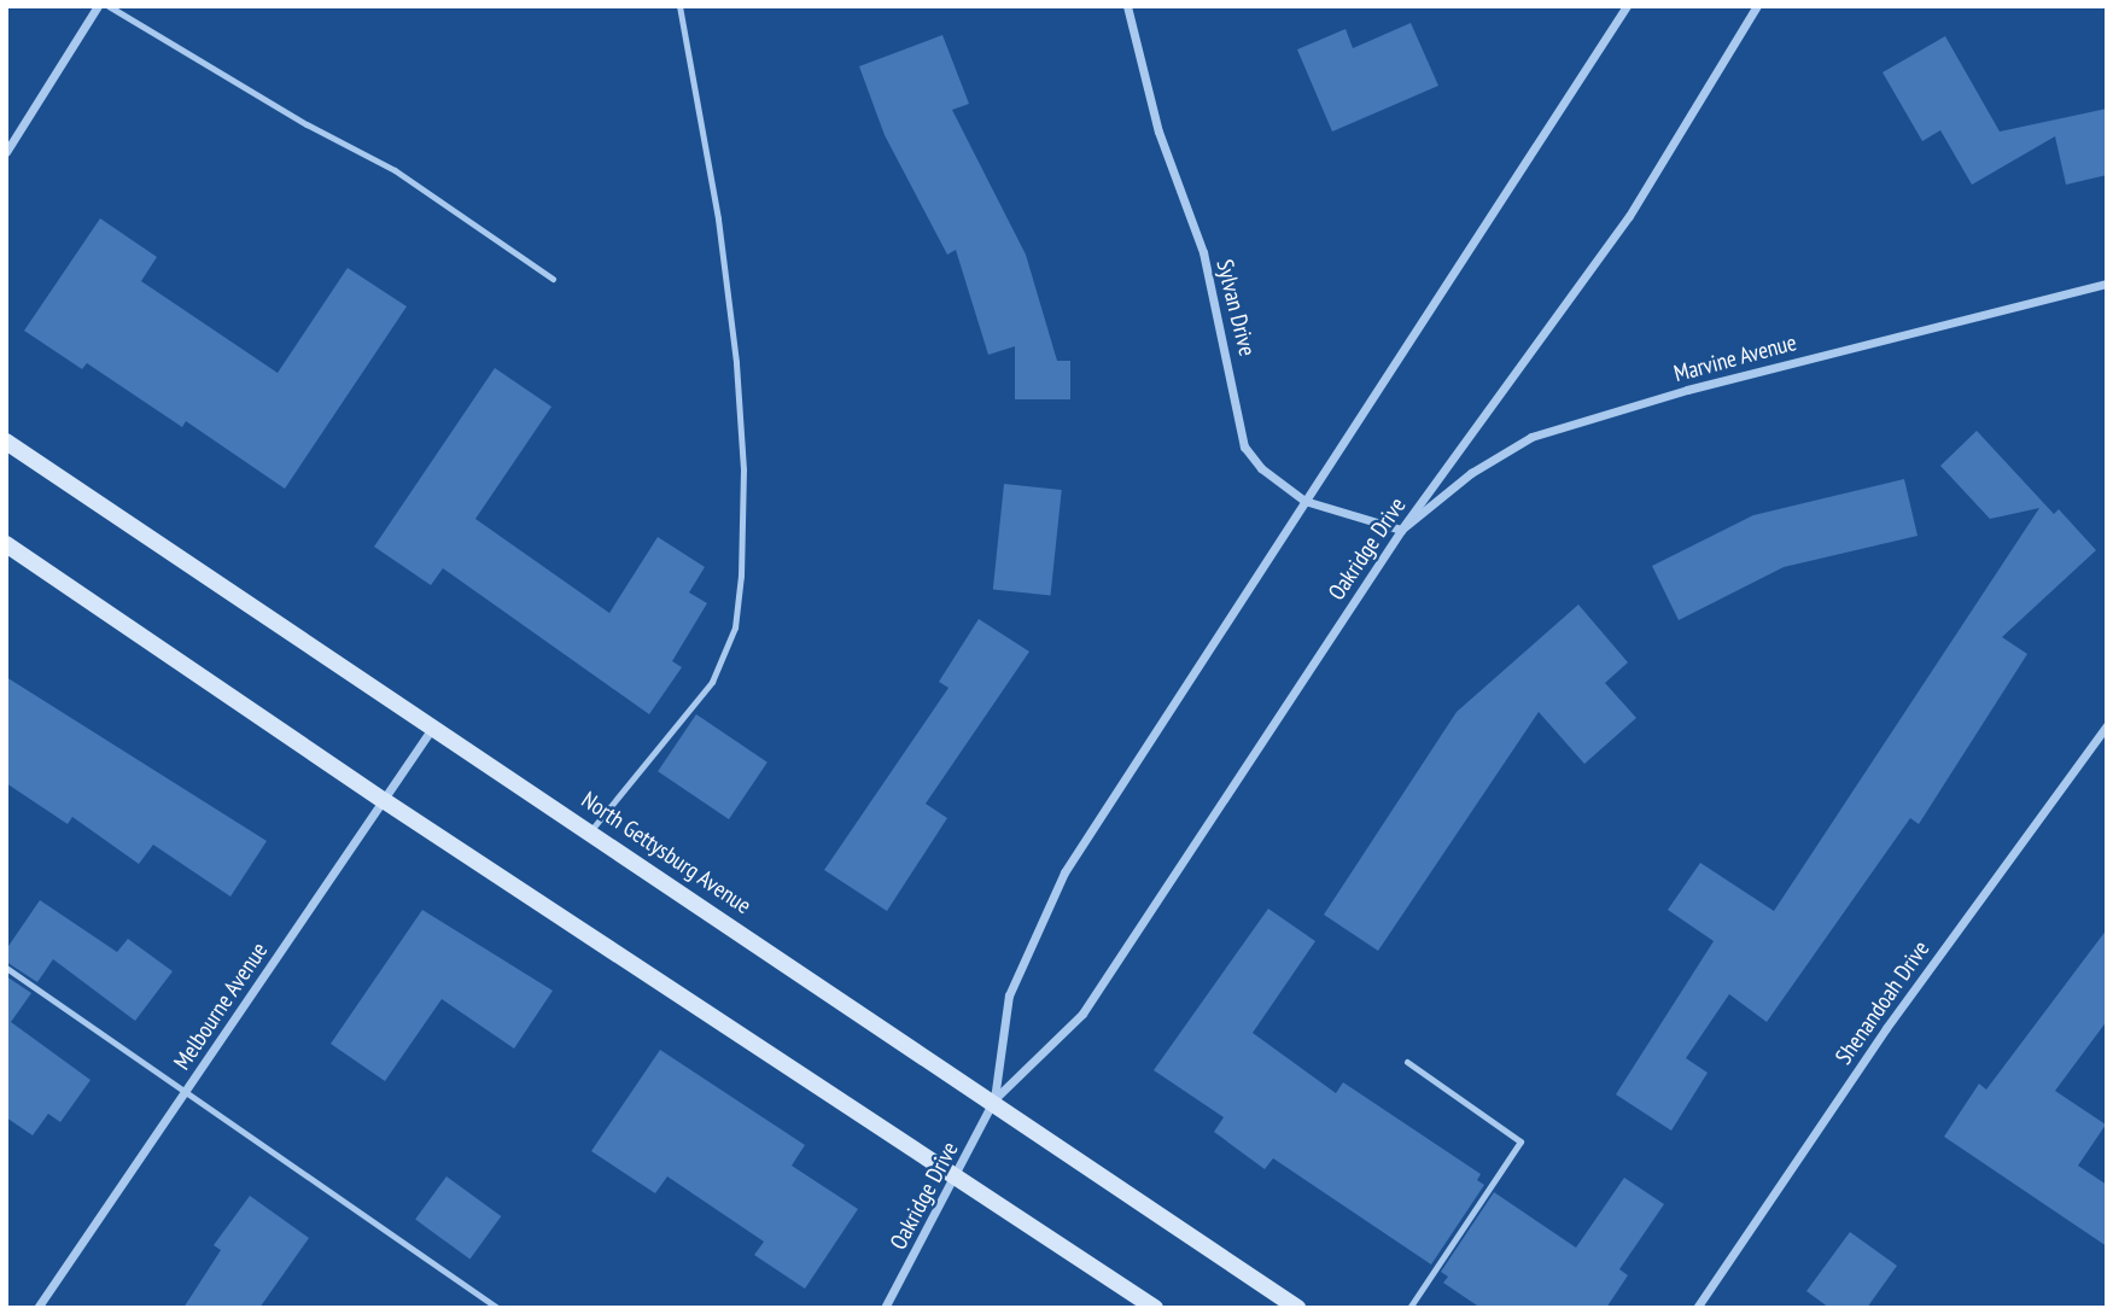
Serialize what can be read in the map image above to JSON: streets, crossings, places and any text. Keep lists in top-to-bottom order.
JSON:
{
  "streets": {
    "main road": ["North Gettysburg Avenue"],
    "street": [
      "Sylvan Drive",
      "Marvine Avenue",
      "Oakridge Drive",
      "Shenandoah Drive",
      "Melbourne Avenue"
    ]
  },
  "crossings": [
    ["Sylvan Drive", "Marvine Avenue"],
    ["Sylvan Drive", "Oakridge Drive"],
    ["Marvine Avenue", "Oakridge Drive"],
    ["Oakridge Drive", "North Gettysburg Avenue"],
    ["North Gettysburg Avenue", "Melbourne Avenue"]
  ]
}
